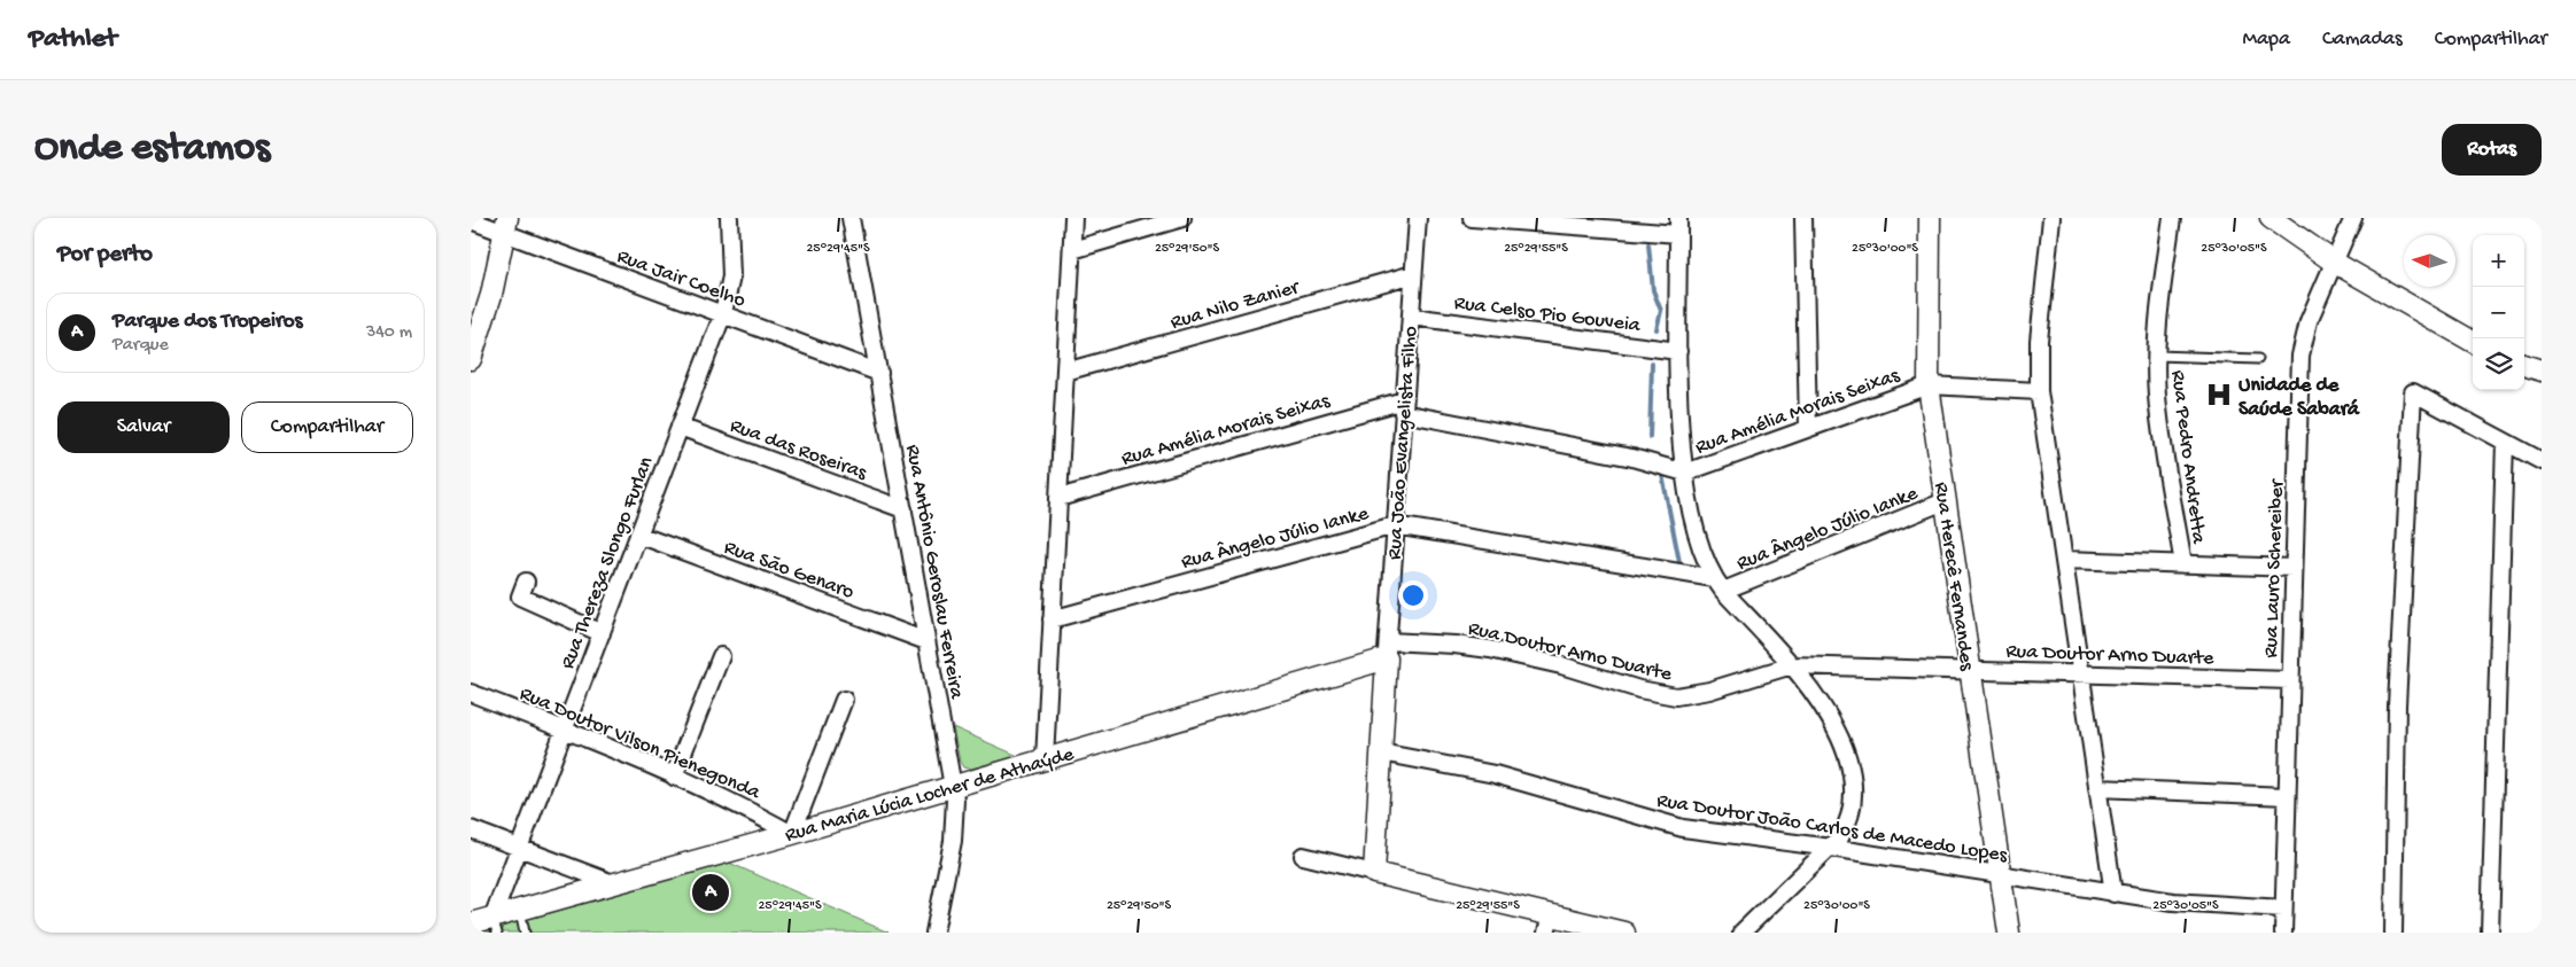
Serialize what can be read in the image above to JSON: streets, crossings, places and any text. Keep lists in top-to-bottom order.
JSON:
{
  "streets": {
    "street": [
      "Rua Jair Coelho",
      "Rua Nilo Zanier",
      "Rua Celso Pio Gouveia",
      "Rua Amélia Morais Seixas",
      "Rua João Evangelista Filho",
      "Rua das Roseiras",
      "Rua Pedro Andretta",
      "Rua Ângelo Júlio Ianke",
      "Rua Thereza Slongo Furlan",
      "Rua São Genaro",
      "Rua Lauro Schereiber",
      "Rua Antônio Geroslau Ferreira",
      "Rua Herecê Fernandes",
      "Rua Doutor Arno Duarte",
      "Rua Doutor Vilson Pienegonda",
      "Rua Maria Lúcia Locher de Athaýde",
      "Rua Doutor João Carlos de Macedo Lopes"
    ]
  },
  "crossings": [
    ["Rua Jair Coelho", "Rua Thereza Slongo Furlan"],
    ["Rua Jair Coelho", "Rua Antônio Geroslau Ferreira"],
    ["Rua Nilo Zanier", "Rua João Evangelista Filho"],
    ["Rua Celso Pio Gouveia", "Rua João Evangelista Filho"],
    ["Rua Amélia Morais Seixas", "Rua João Evangelista Filho"],
    ["Rua Amélia Morais Seixas", "Rua Herecê Fernandes"],
    ["Rua João Evangelista Filho", "Rua Ângelo Júlio Ianke"],
    ["Rua João Evangelista Filho", "Rua Doutor Arno Duarte"],
    ["Rua João Evangelista Filho", "Rua Maria Lúcia Locher de Athaýde"],
    ["Rua João Evangelista Filho", "Rua Doutor João Carlos de Macedo Lopes"],
    ["Rua das Roseiras", "Rua Thereza Slongo Furlan"],
    ["Rua das Roseiras", "Rua Antônio Geroslau Ferreira"],
    ["Rua Ângelo Júlio Ianke", "Rua Herecê Fernandes"],
    ["Rua Thereza Slongo Furlan", "Rua São Genaro"],
    ["Rua Thereza Slongo Furlan", "Rua Doutor Vilson Pienegonda"],
    ["Rua Thereza Slongo Furlan", "Rua Maria Lúcia Locher de Athaýde"],
    ["Rua São Genaro", "Rua Antônio Geroslau Ferreira"],
    ["Rua Lauro Schereiber", "Rua Doutor Arno Duarte"],
    ["Rua Lauro Schereiber", "Rua Doutor João Carlos de Macedo Lopes"],
    ["Rua Antônio Geroslau Ferreira", "Rua Maria Lúcia Locher de Athaýde"],
    ["Rua Herecê Fernandes", "Rua Doutor Arno Duarte"],
    ["Rua Herecê Fernandes", "Rua Doutor João Carlos de Macedo Lopes"],
    ["Rua Doutor Arno Duarte", "Rua Maria Lúcia Locher de Athaýde"],
    ["Rua Doutor Vilson Pienegonda", "Rua Maria Lúcia Locher de Athaýde"]
  ],
  "places": {
    "hospital": ["Unidade de Saúde Sabará"]
  },
  "north": "left",
  "page": {
    "header": "Pathlet",
    "nav": ["Mapa", "Camadas", "Compartilhar"],
    "buttons": [
      "Rotas",
      ["Salvar", "Compartilhar"]
    ],
    "title": "Onde estamos",
    "heading": "Por perto",
    "map_buttons": ["+", "−"],
    "list": [
      {
        "mark": "A",
        "name": "Parque dos Tropeiros",
        "note": "Parque",
        "value": "340 m"
      }
    ],
    "pins": "A"
  },
  "coordinates": [
    "25°29'45\"S",
    "25°29'50\"S",
    "25°29'55\"S",
    "25°30'00\"S",
    "25°30'05\"S"
  ]
}
